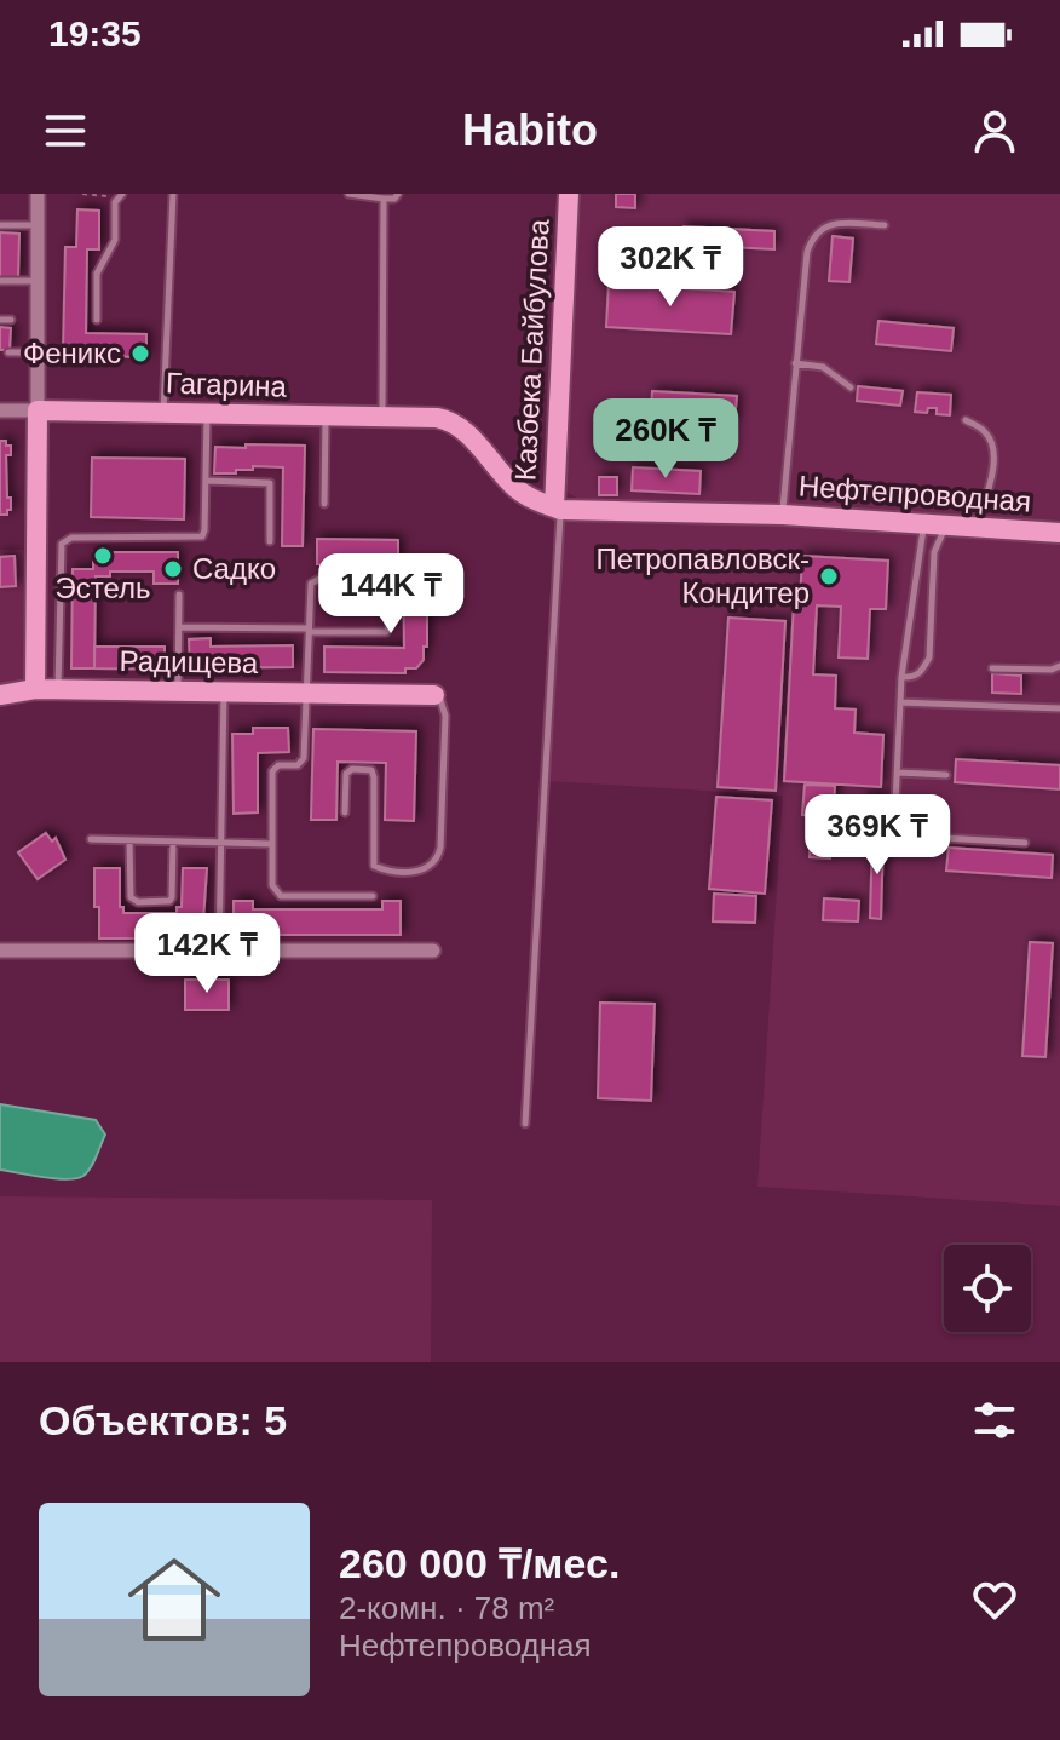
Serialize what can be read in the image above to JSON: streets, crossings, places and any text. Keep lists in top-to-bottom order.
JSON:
{
  "streets": {
    "street": [
      "Казбека Байбулова",
      "Гагарина",
      "Нефтепроводная",
      "Радищева"
    ]
  },
  "crossings": [
    ["Казбека Байбулова", "Нефтепроводная"],
    ["Гагарина", "Нефтепроводная"]
  ],
  "places": [
    "Феникс",
    "Эстель",
    "Садко",
    "Петропавловск- Кондитер"
  ],
  "page": {
    "status": "19:35",
    "header": "Habito",
    "price": [
      "302K ₸",
      "260K ₸",
      "144K ₸",
      "369K ₸",
      "142K ₸"
    ],
    "heading": "Объектов: 5",
    "list": [
      {
        "name": "260 000 ₸/мес.",
        "note": "2-комн. · 78 m² · Нефтепроводная"
      }
    ]
  }
}
